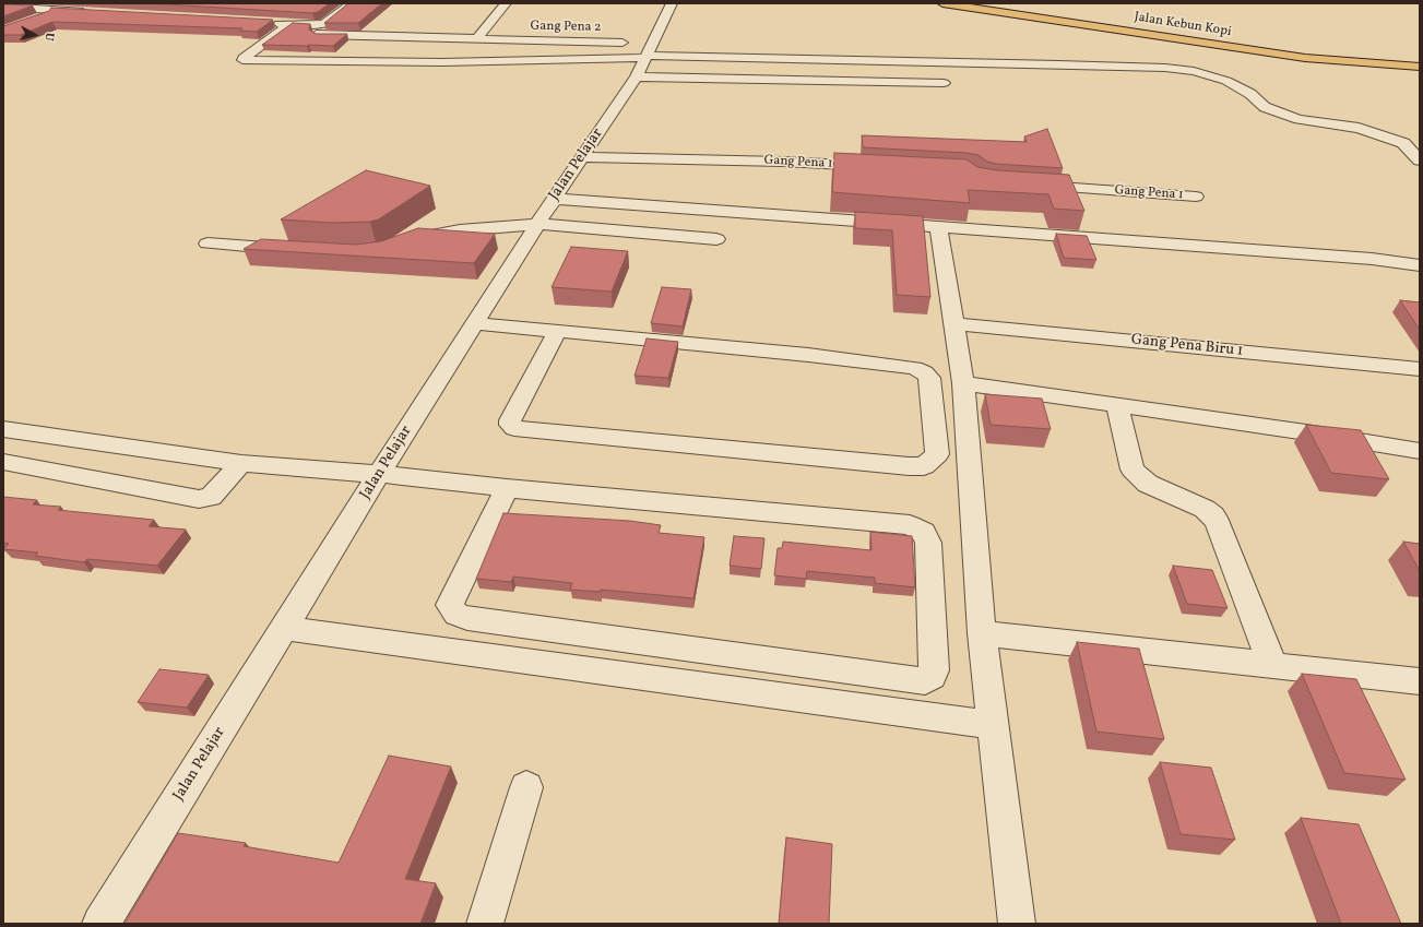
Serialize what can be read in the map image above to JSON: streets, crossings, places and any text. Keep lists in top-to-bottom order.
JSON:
{
  "streets": {
    "main road": ["Jalan Kebun Kopi"],
    "street": [
      "Gang Pena 2",
      "Gang Pena 1",
      "Jalan Pelajar",
      "Gang Pena Biru 1"
    ]
  },
  "crossings": [
    ["Gang Pena 2", "Jalan Pelajar"],
    ["Gang Pena 1", "Jalan Pelajar"]
  ],
  "north": "right"
}
